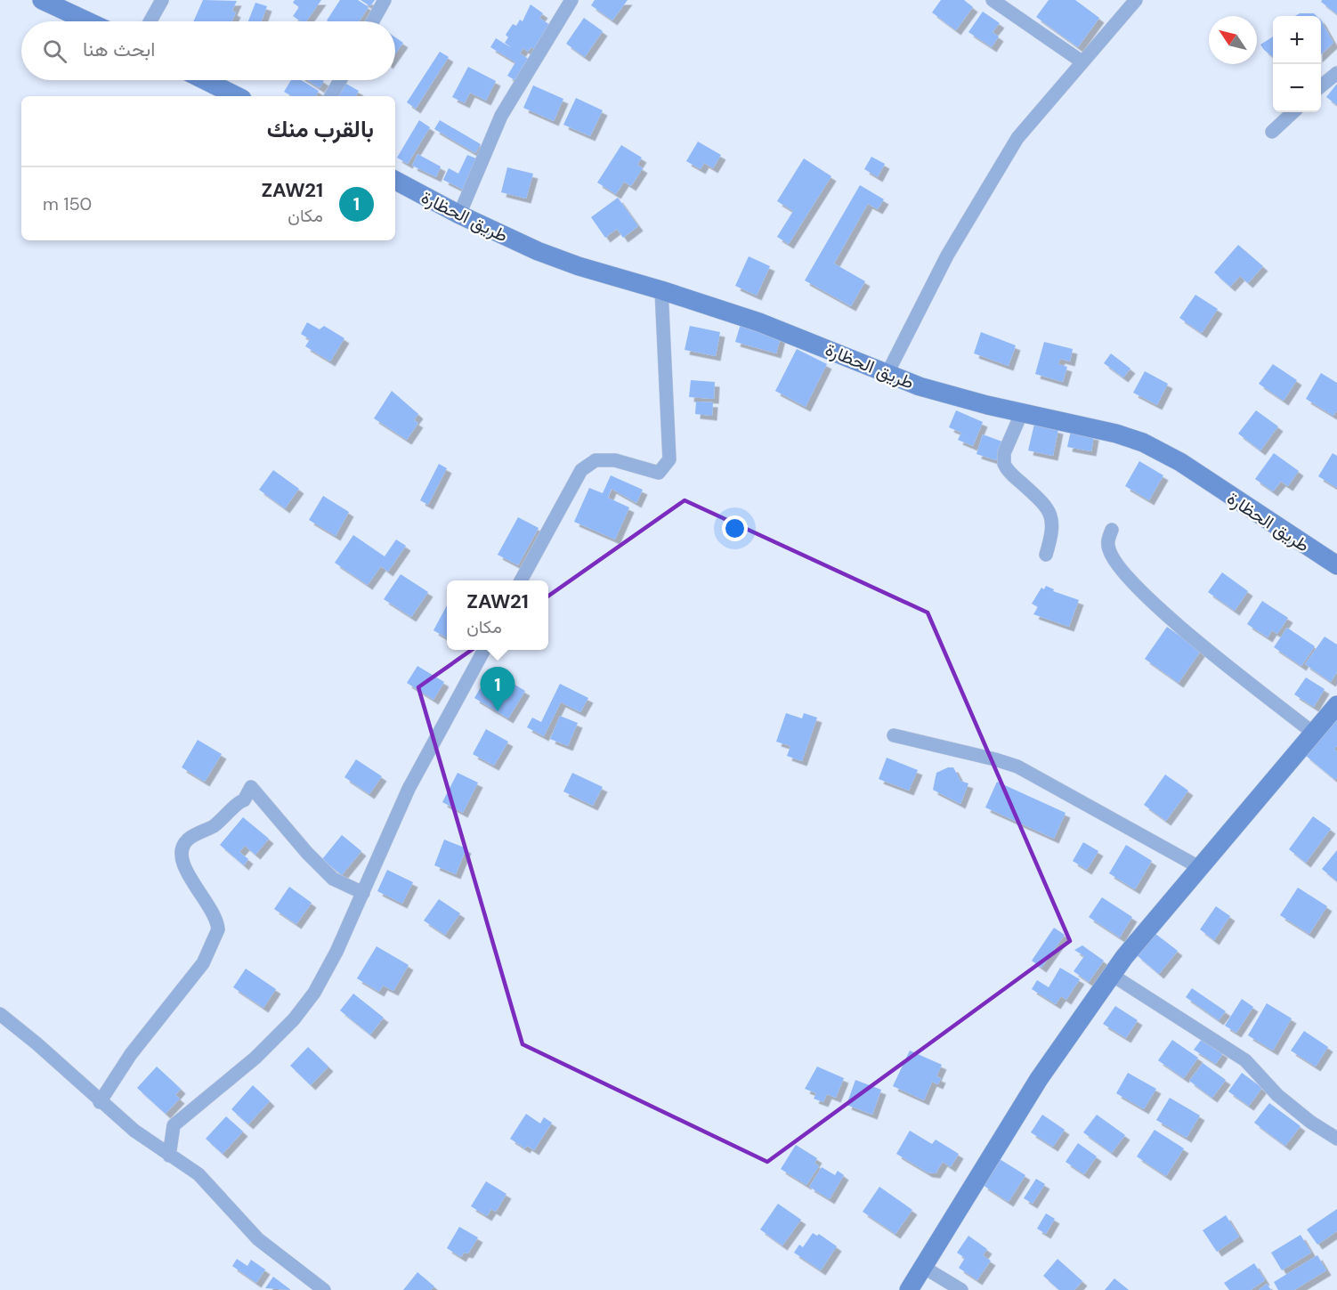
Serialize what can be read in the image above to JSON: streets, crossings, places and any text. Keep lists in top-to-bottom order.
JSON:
{
  "streets": {
    "street": ["طريق الحظارة"]
  },
  "north": "top left",
  "page": {
    "map_buttons": ["+", "−"],
    "search": "ابحث هنا",
    "heading": "بالقرب منك",
    "list": [
      {
        "mark": "1",
        "name": "ZAW21",
        "note": "مكان",
        "value": "150 m"
      }
    ],
    "popup": ["ZAW21", "مكان"],
    "pins": "1"
  }
}
